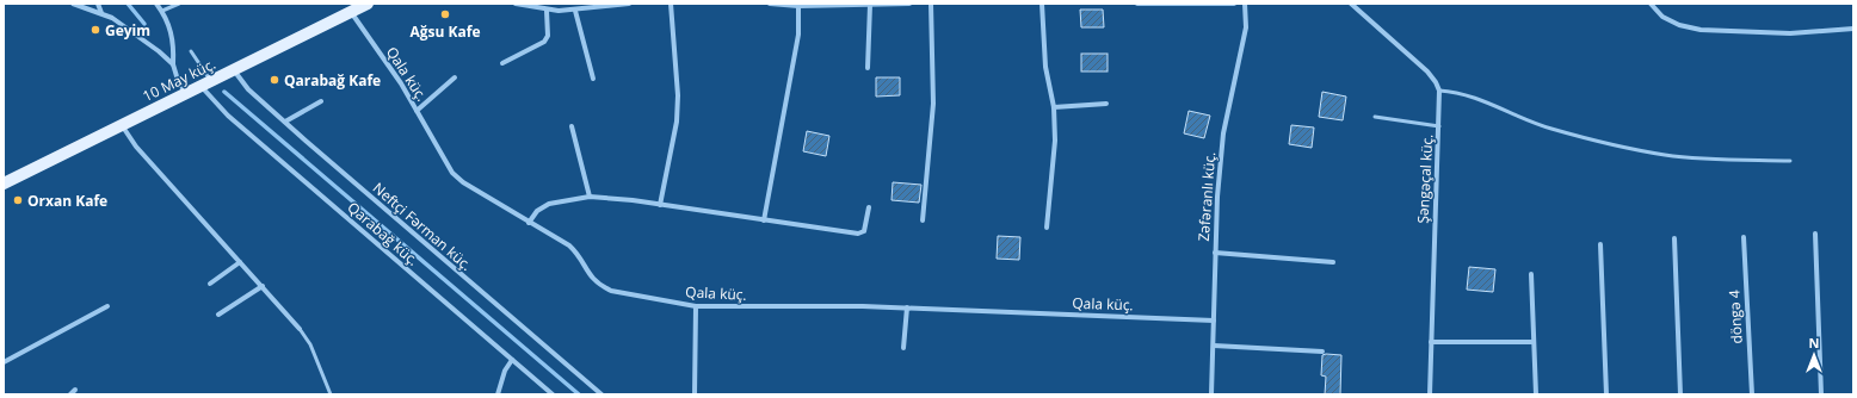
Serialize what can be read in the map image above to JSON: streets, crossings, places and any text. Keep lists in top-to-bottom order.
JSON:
{
  "streets": {
    "main road": ["10 May küç."],
    "street": [
      "Qala küç.",
      "Şəngəçal küç.",
      "Zəfəranlı küç.",
      "Neftçi Fərman küç.",
      "Qarabağ küç.",
      "döngə 4"
    ]
  },
  "crossings": [
    ["Qala küç.", "10 May küç."],
    ["Qala küç.", "Zəfəranlı küç."],
    ["10 May küç.", "Neftçi Fərman küç."],
    ["10 May küç.", "Qarabağ küç."]
  ],
  "places": [
    "Ağsu Kafe",
    "Geyim",
    "Qarabağ Kafe",
    "Orxan Kafe"
  ],
  "north": "top"
}
